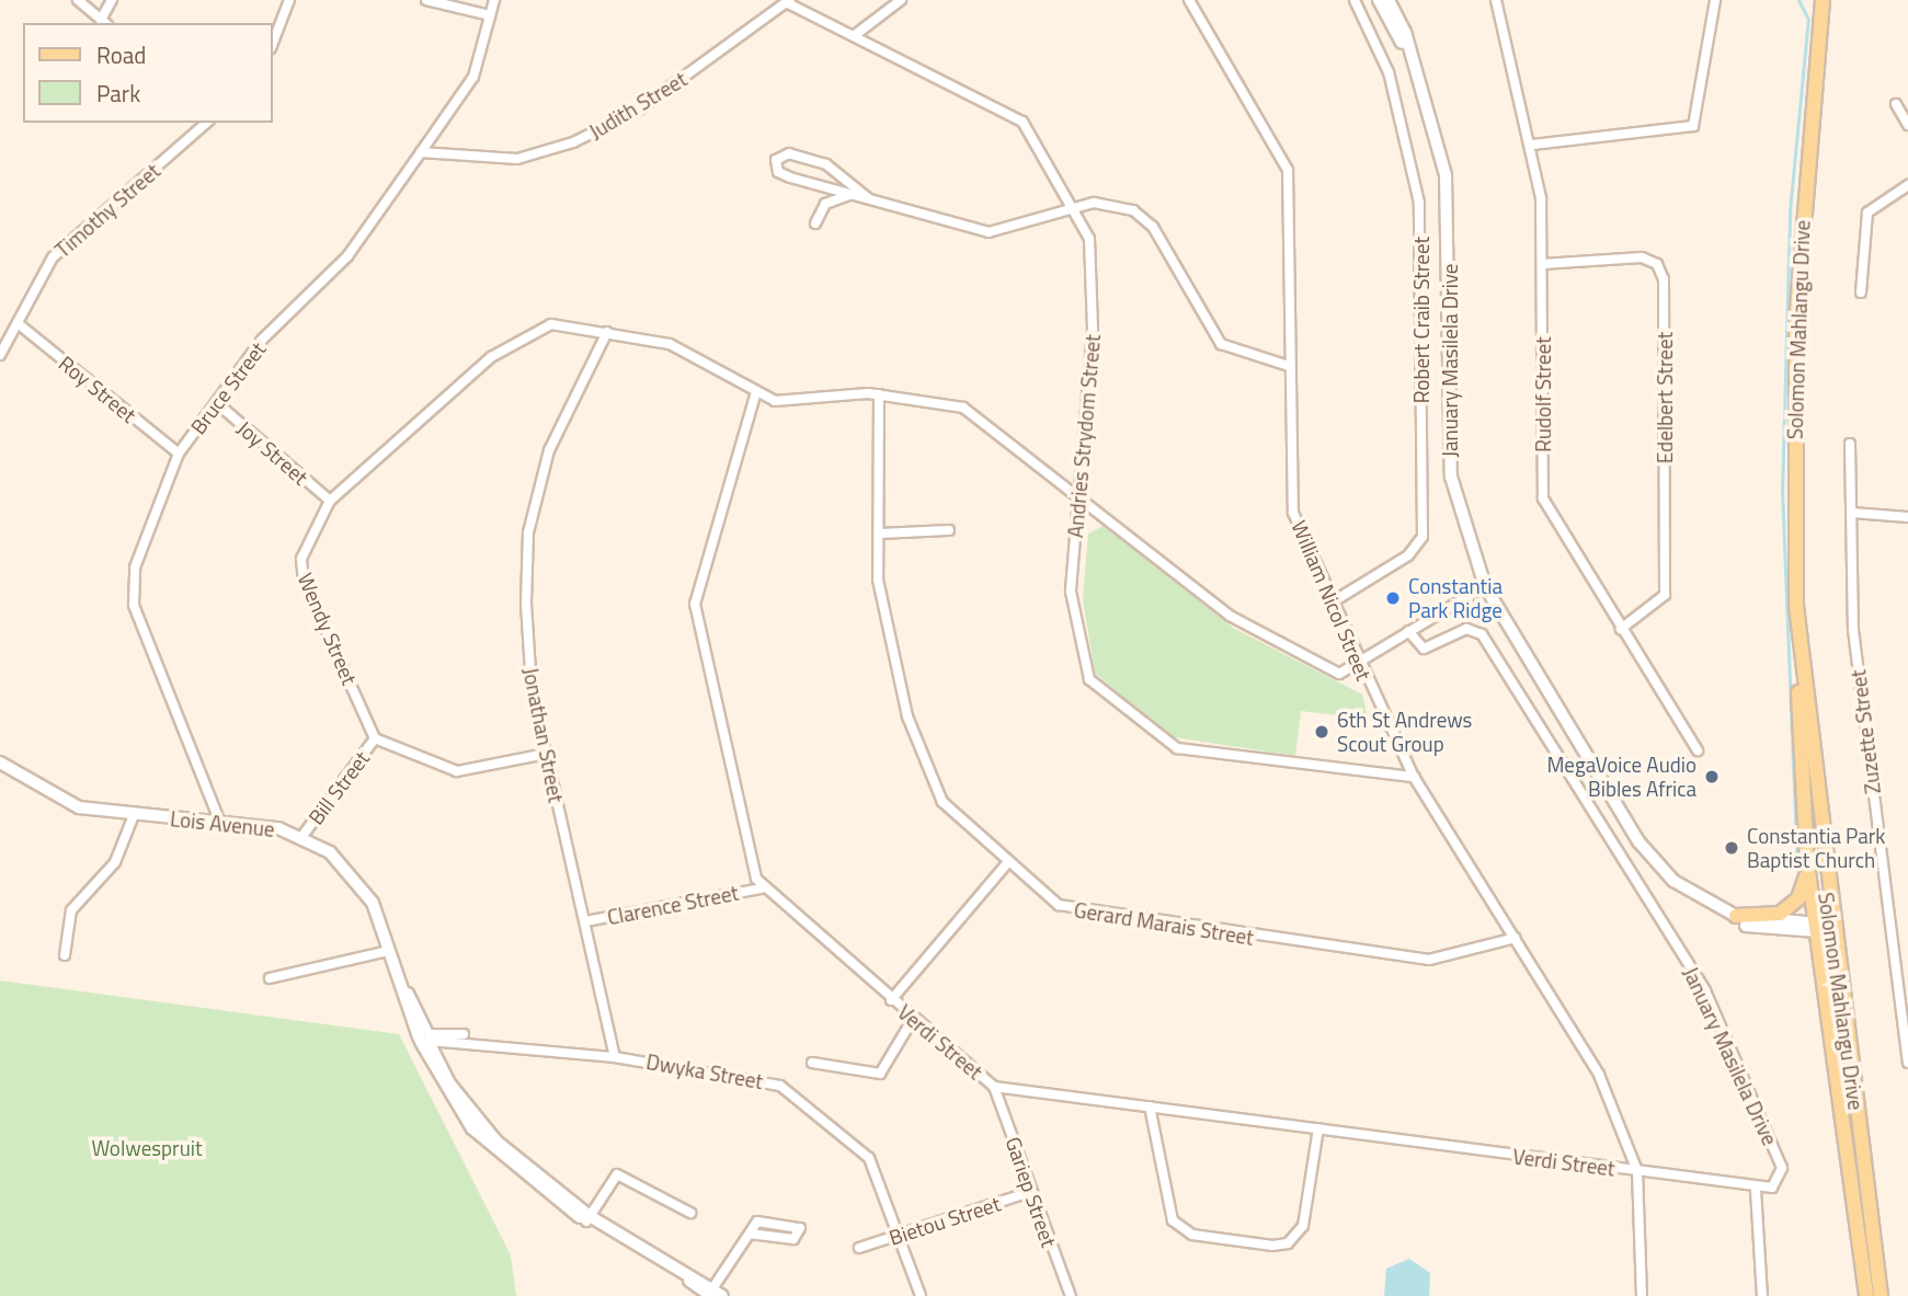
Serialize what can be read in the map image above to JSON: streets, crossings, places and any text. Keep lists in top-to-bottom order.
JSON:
{
  "streets": {
    "main road": ["Solomon Mahlangu Drive", "January Masilela Drive"],
    "street": [
      "Judith Street",
      "Timothy Street",
      "Robert Craib Street",
      "Bruce Street",
      "Roy Street",
      "Rudolf Street",
      "Edelbert Street",
      "Andries Strydom Street",
      "Joy Street",
      "William Nicol Street",
      "Wendy Street",
      "Zuzette Street",
      "Jonathan Street",
      "Bill Street",
      "Lois Avenue",
      "Clarence Street",
      "Gerard Marais Street",
      "Verdi Street",
      "Dwyka Street",
      "Gariep Street",
      "Bietou Street"
    ]
  },
  "crossings": [
    ["Judith Street", "Bruce Street"],
    ["Judith Street", "Andries Strydom Street"],
    ["Timothy Street", "Roy Street"],
    ["Robert Craib Street", "William Nicol Street"],
    ["Solomon Mahlangu Drive", "January Masilela Drive"],
    ["January Masilela Drive", "Verdi Street"],
    ["Bruce Street", "Roy Street"],
    ["Bruce Street", "Joy Street"],
    ["Bruce Street", "Lois Avenue"],
    ["Rudolf Street", "Edelbert Street"],
    ["Andries Strydom Street", "William Nicol Street"],
    ["Joy Street", "Wendy Street"],
    ["William Nicol Street", "Gerard Marais Street"],
    ["William Nicol Street", "Verdi Street"],
    ["Wendy Street", "Jonathan Street"],
    ["Wendy Street", "Bill Street"],
    ["Jonathan Street", "Clarence Street"],
    ["Jonathan Street", "Dwyka Street"],
    ["Bill Street", "Lois Avenue"],
    ["Lois Avenue", "Dwyka Street"],
    ["Clarence Street", "Verdi Street"],
    ["Verdi Street", "Gariep Street"],
    ["Dwyka Street", "Bietou Street"],
    ["Gariep Street", "Bietou Street"]
  ],
  "parks": ["Wolwespruit"],
  "places": [
    "Constantia Park Ridge",
    "6th St Andrews Scout Group",
    "MegaVoice Audio Bibles Africa",
    "Constantia Park Baptist Church"
  ],
  "legend": ["Road", "Park"]
}
